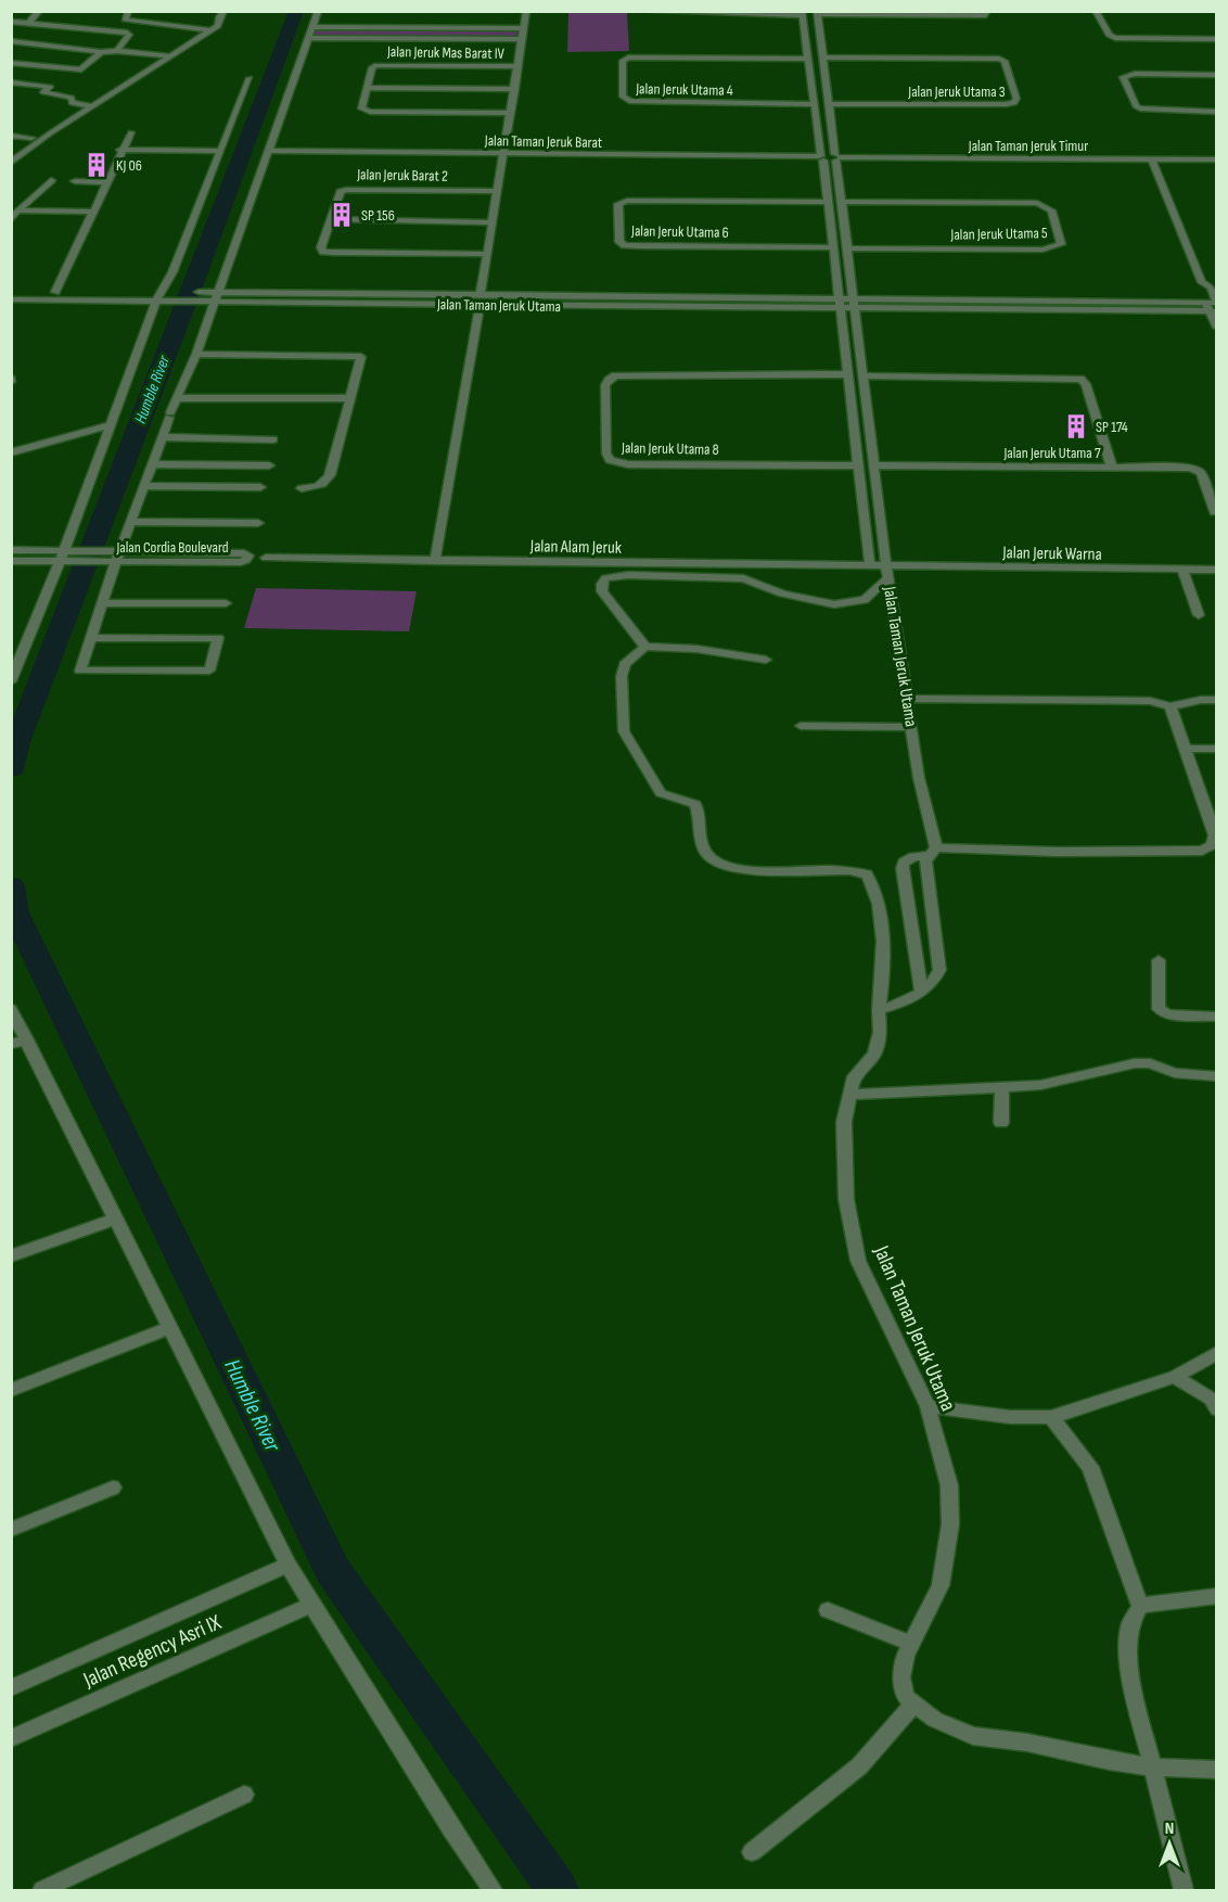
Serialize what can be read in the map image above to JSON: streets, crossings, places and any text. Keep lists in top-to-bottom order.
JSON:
{
  "streets": {
    "street": [
      "Jalan Jeruk Mas Barat IV",
      "Jalan Jeruk Utama 4",
      "Jalan Jeruk Utama 3",
      "Jalan Taman Jeruk Barat",
      "Jalan Taman Jeruk Timur",
      "Jalan Jeruk Barat 2",
      "Jalan Jeruk Utama 6",
      "Jalan Jeruk Utama 5",
      "Jalan Taman Jeruk Utama",
      "Jalan Jeruk Utama 8",
      "Jalan Jeruk Utama 7",
      "Jalan Alam Jeruk",
      "Jalan Cordia Boulevard",
      "Jalan Jeruk Warna",
      "Jalan Regency Asri IX"
    ]
  },
  "crossings": [
    ["Jalan Jeruk Utama 4", "Jalan Taman Jeruk Utama"],
    ["Jalan Jeruk Utama 3", "Jalan Taman Jeruk Utama"],
    ["Jalan Taman Jeruk Barat", "Jalan Taman Jeruk Timur"],
    ["Jalan Taman Jeruk Barat", "Jalan Taman Jeruk Utama"],
    ["Jalan Taman Jeruk Timur", "Jalan Taman Jeruk Utama"],
    ["Jalan Jeruk Utama 6", "Jalan Taman Jeruk Utama"],
    ["Jalan Jeruk Utama 5", "Jalan Taman Jeruk Utama"],
    ["Jalan Taman Jeruk Utama", "Jalan Jeruk Utama 8"],
    ["Jalan Taman Jeruk Utama", "Jalan Jeruk Utama 7"],
    ["Jalan Taman Jeruk Utama", "Jalan Alam Jeruk"],
    ["Jalan Taman Jeruk Utama", "Jalan Jeruk Warna"],
    ["Jalan Alam Jeruk", "Jalan Jeruk Warna"]
  ],
  "water": ["Humble River"],
  "places": {
    "building": ["KJ 06", "SP 156", "SP 174"]
  },
  "north": "top"
}
